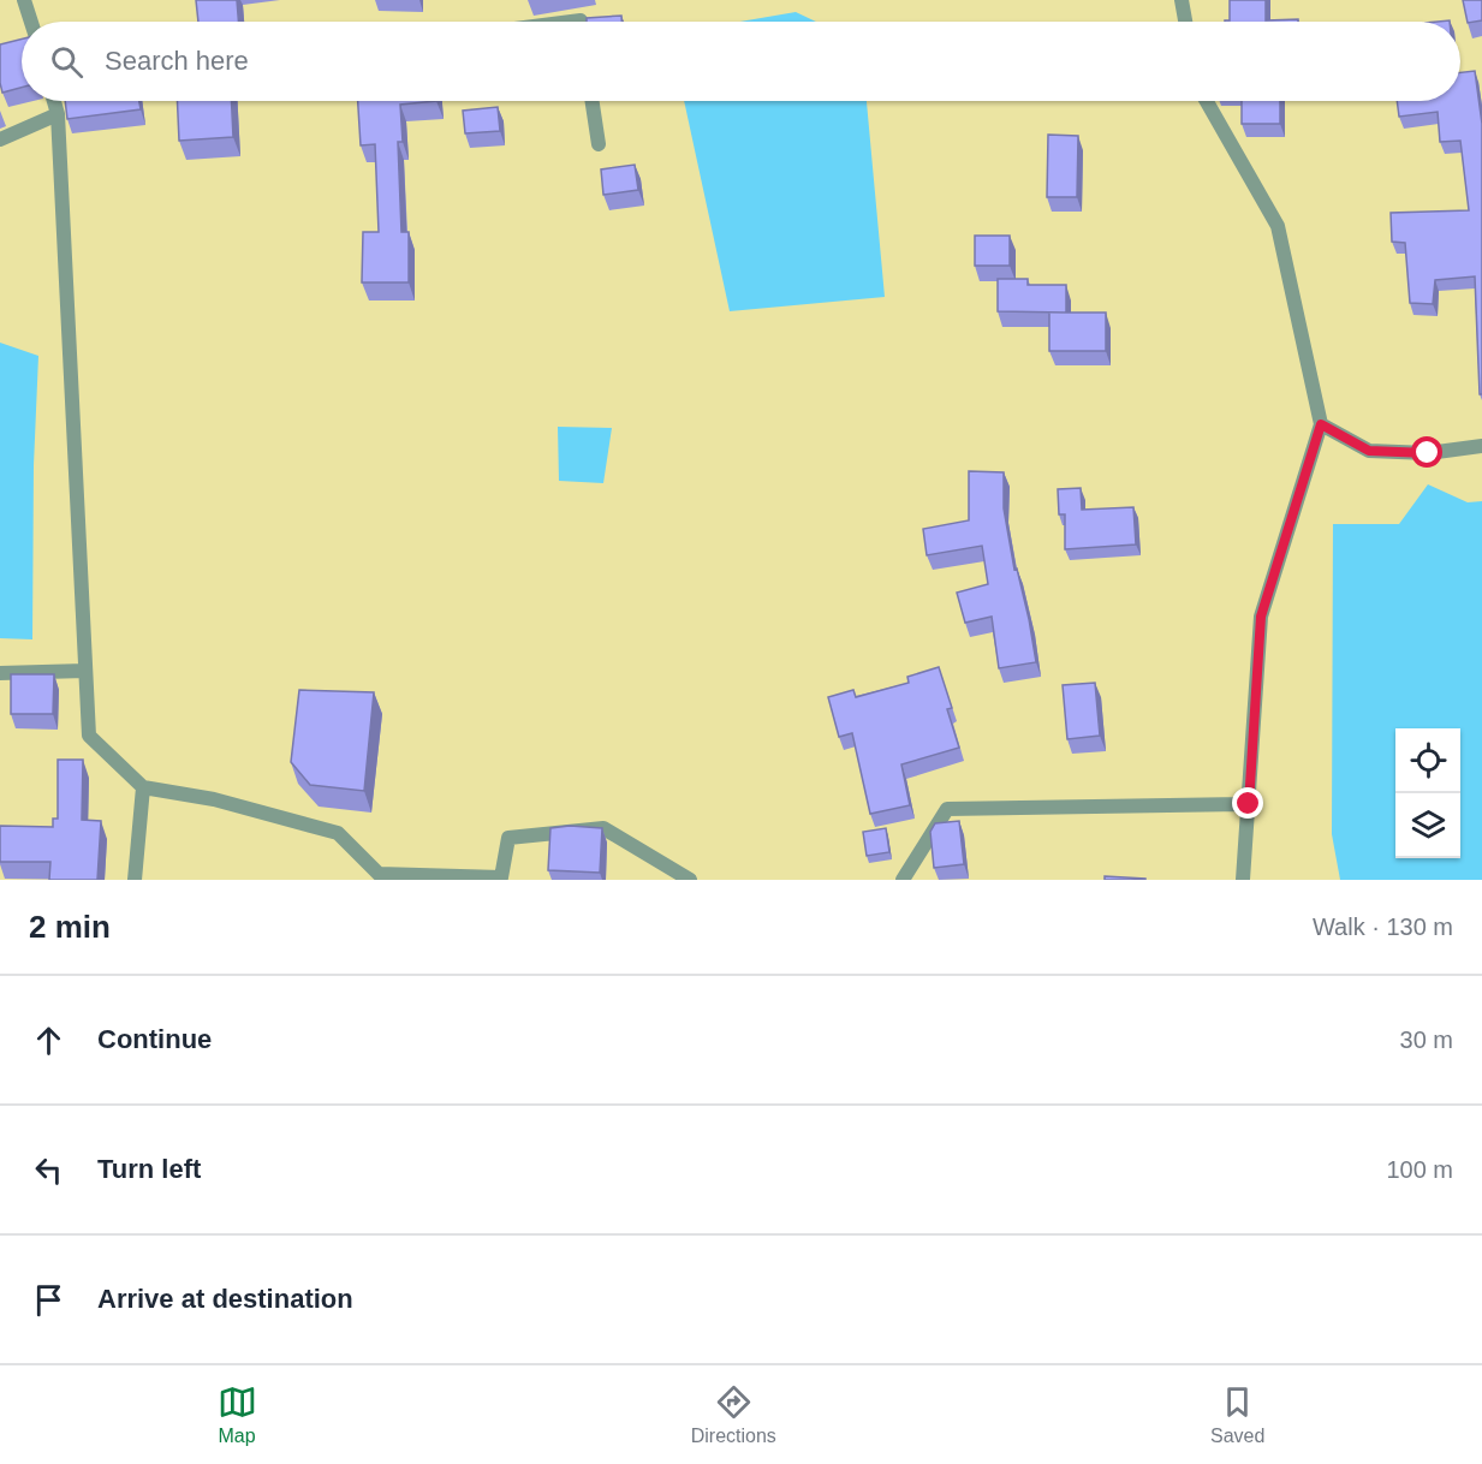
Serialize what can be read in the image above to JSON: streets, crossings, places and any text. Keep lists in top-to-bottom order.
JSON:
{
  "page": {
    "search": "Search here",
    "heading": ["2 min", "Walk · 130 m"],
    "list": [
      ["Continue", "30 m"],
      ["Turn left", "100 m"],
      "Arrive at destination"
    ],
    "nav": ["Map", "Directions", "Saved"]
  }
}
